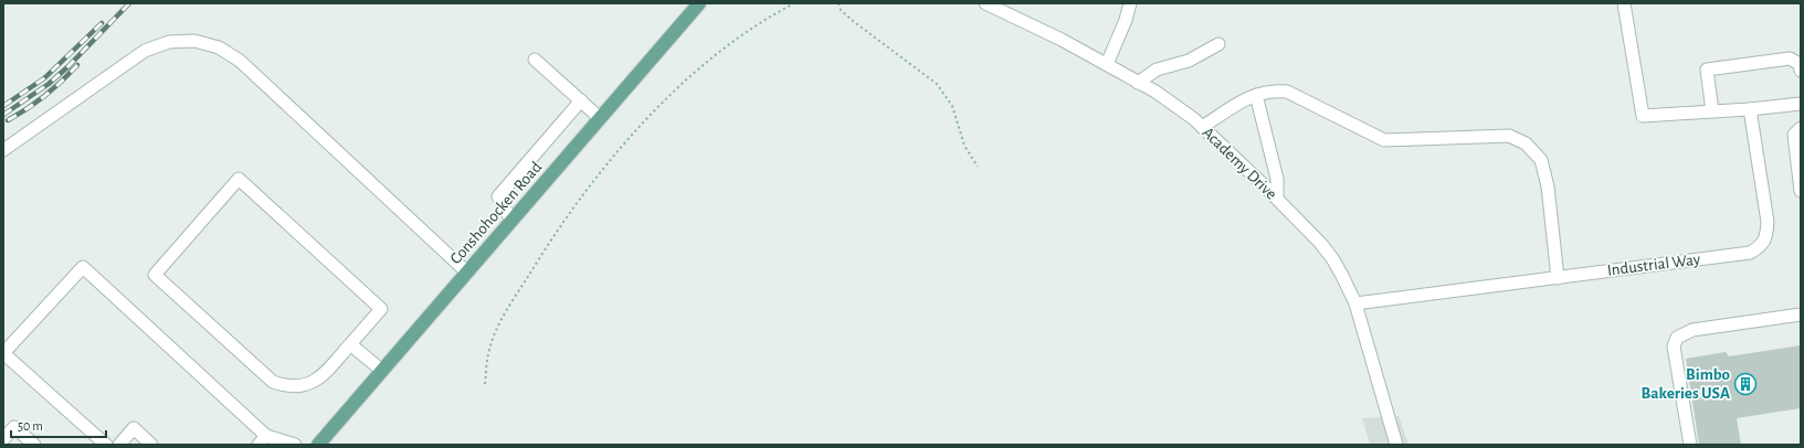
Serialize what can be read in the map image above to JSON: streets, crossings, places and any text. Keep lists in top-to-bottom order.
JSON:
{
  "streets": {
    "main road": ["Conshohocken Road"],
    "street": ["Academy Drive", "Industrial Way"]
  },
  "crossings": [
    ["Academy Drive", "Industrial Way"]
  ],
  "places": {
    "building": ["Bimbo Bakeries USA"]
  },
  "scale_bar": "50 m"
}
